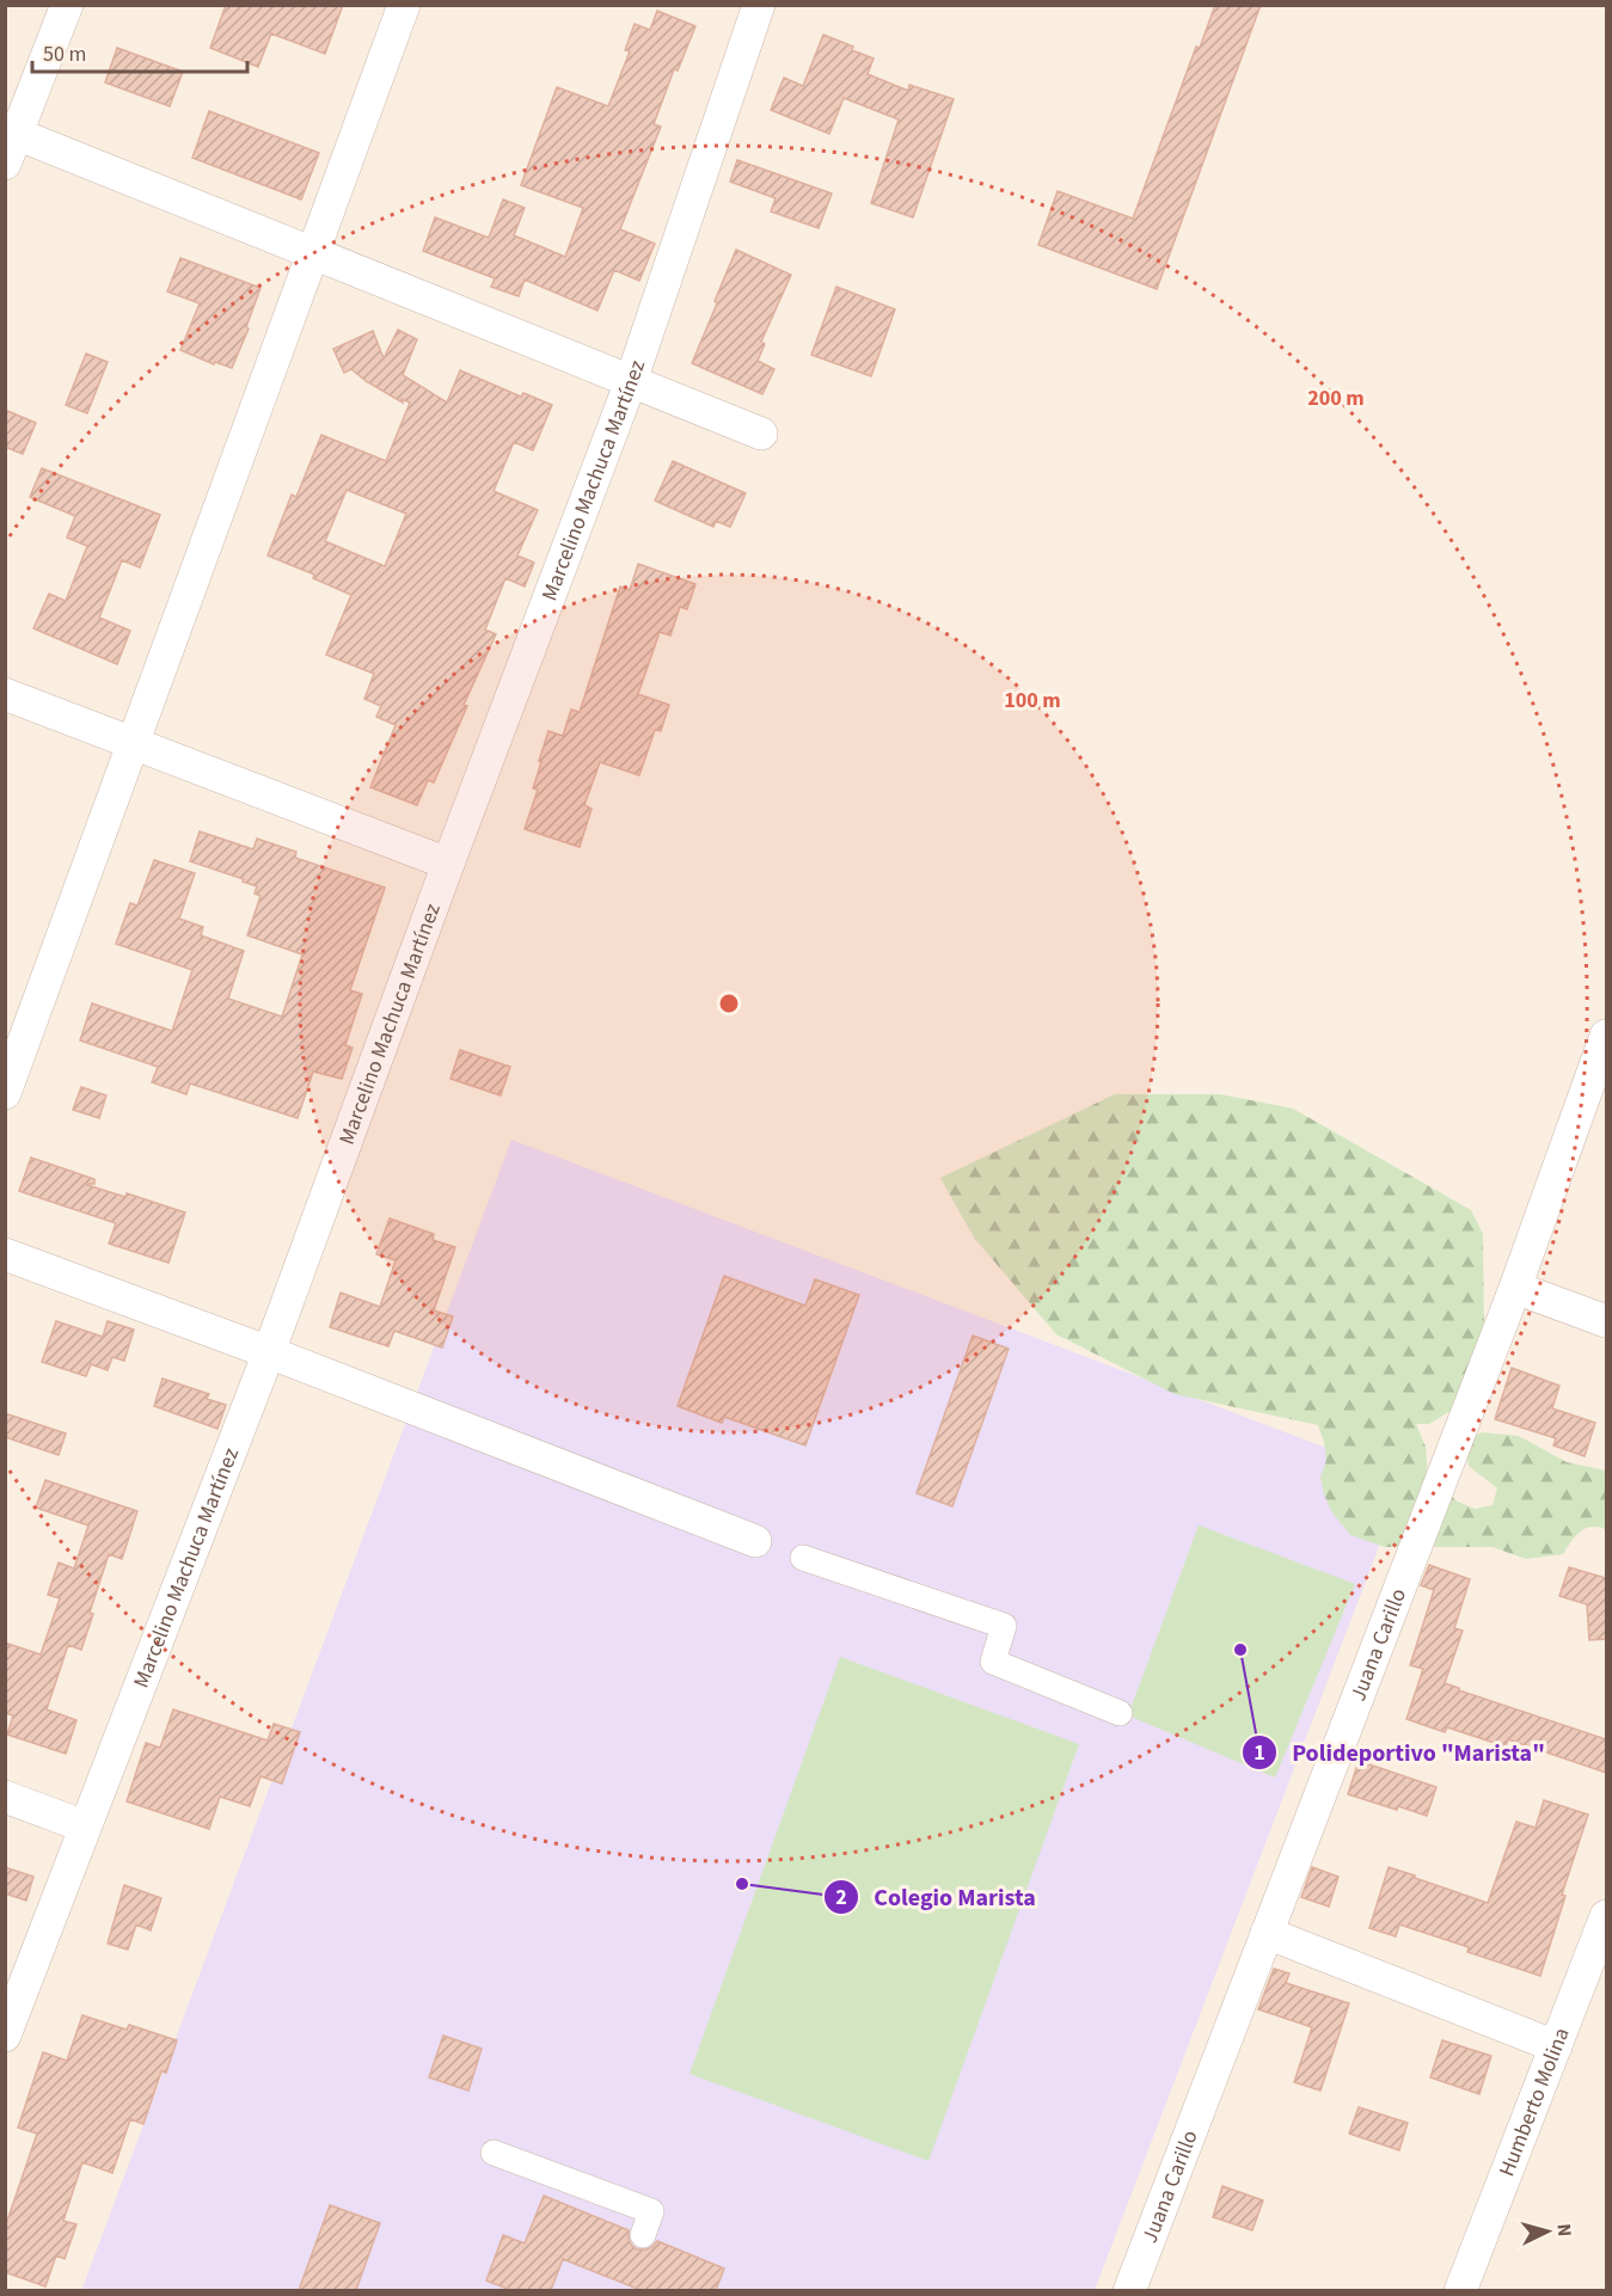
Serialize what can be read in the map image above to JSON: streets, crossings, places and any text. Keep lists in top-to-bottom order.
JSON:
{
  "streets": {
    "street": ["Marcelino Machuca Martínez", "Juana Carillo", "Humberto Molina"]
  },
  "places": ["Polideportivo \"Marista\"", "Colegio Marista"],
  "scale_bar": "50 m",
  "north": "right",
  "rings": ["200 m", "100 m"]
}
